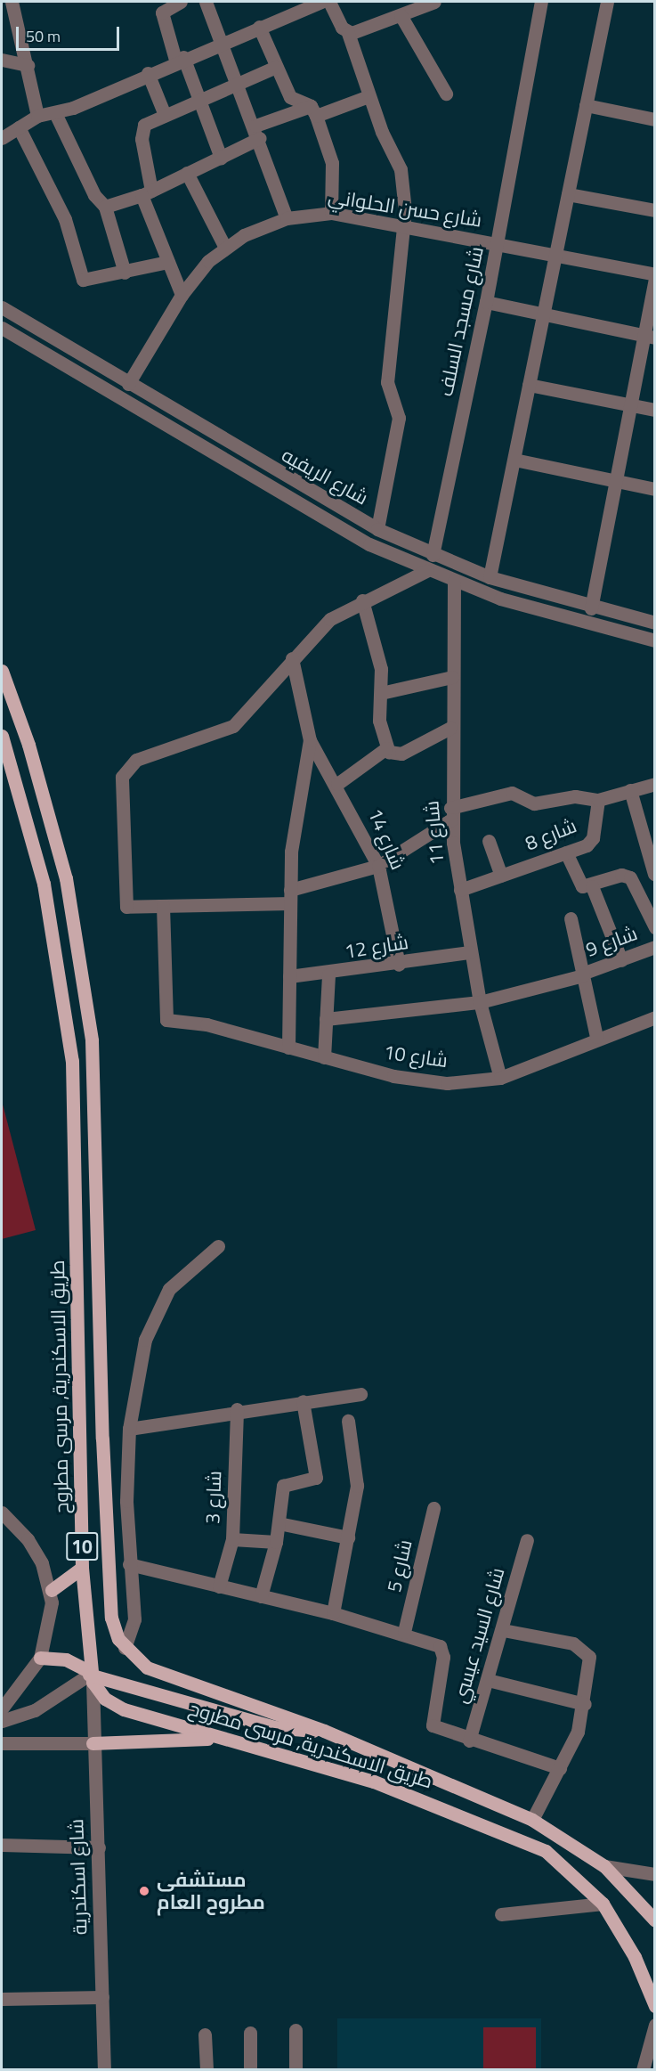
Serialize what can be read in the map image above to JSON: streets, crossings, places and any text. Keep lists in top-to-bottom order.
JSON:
{
  "streets": {
    "main road": ["طريق الاسكندرية, مرسى مطروح", "10"],
    "street": [
      "شارع حسن الحلواني",
      "شارع مسجد السلف",
      "شارع الريفيه",
      "شارع 11",
      "شارع 8",
      "شارع 14",
      "شارع 9",
      "شارع 12",
      "شارع 10",
      "شارع 3",
      "شارع 5",
      "شارع السيد عيسي",
      "شارع اسكندرية"
    ]
  },
  "crossings": [
    ["شارع حسن الحلواني", "شارع مسجد السلف"],
    ["شارع حسن الحلواني", "شارع الريفيه"],
    ["شارع مسجد السلف", "شارع الريفيه"],
    ["شارع الريفيه", "شارع 11"],
    ["شارع 11", "شارع 8"],
    ["شارع 11", "شارع 9"],
    ["شارع 11", "شارع 12"],
    ["شارع 11", "شارع 10"],
    ["شارع 14", "شارع 12"],
    ["طريق الاسكندرية, مرسى مطروح", "شارع اسكندرية"]
  ],
  "places": ["مستشفى مطروح العام"],
  "scale_bar": "50 m"
}
